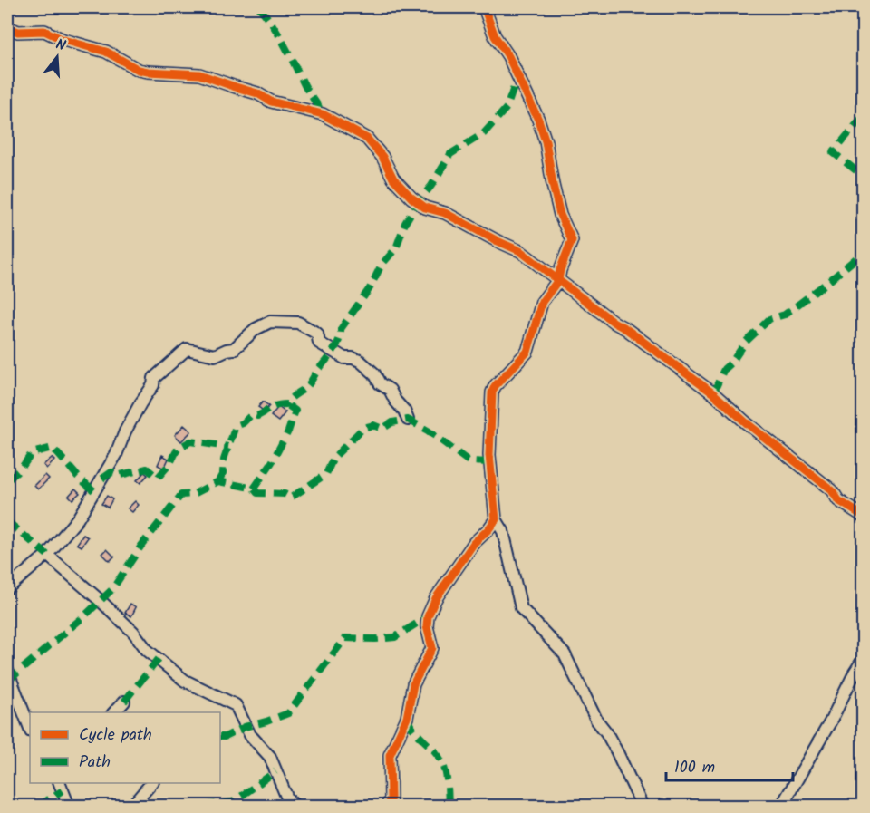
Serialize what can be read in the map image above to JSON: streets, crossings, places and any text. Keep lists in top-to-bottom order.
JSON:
{
  "legend": ["Cycle path", "Path"],
  "scale_bar": "100 m",
  "north": "top"
}
